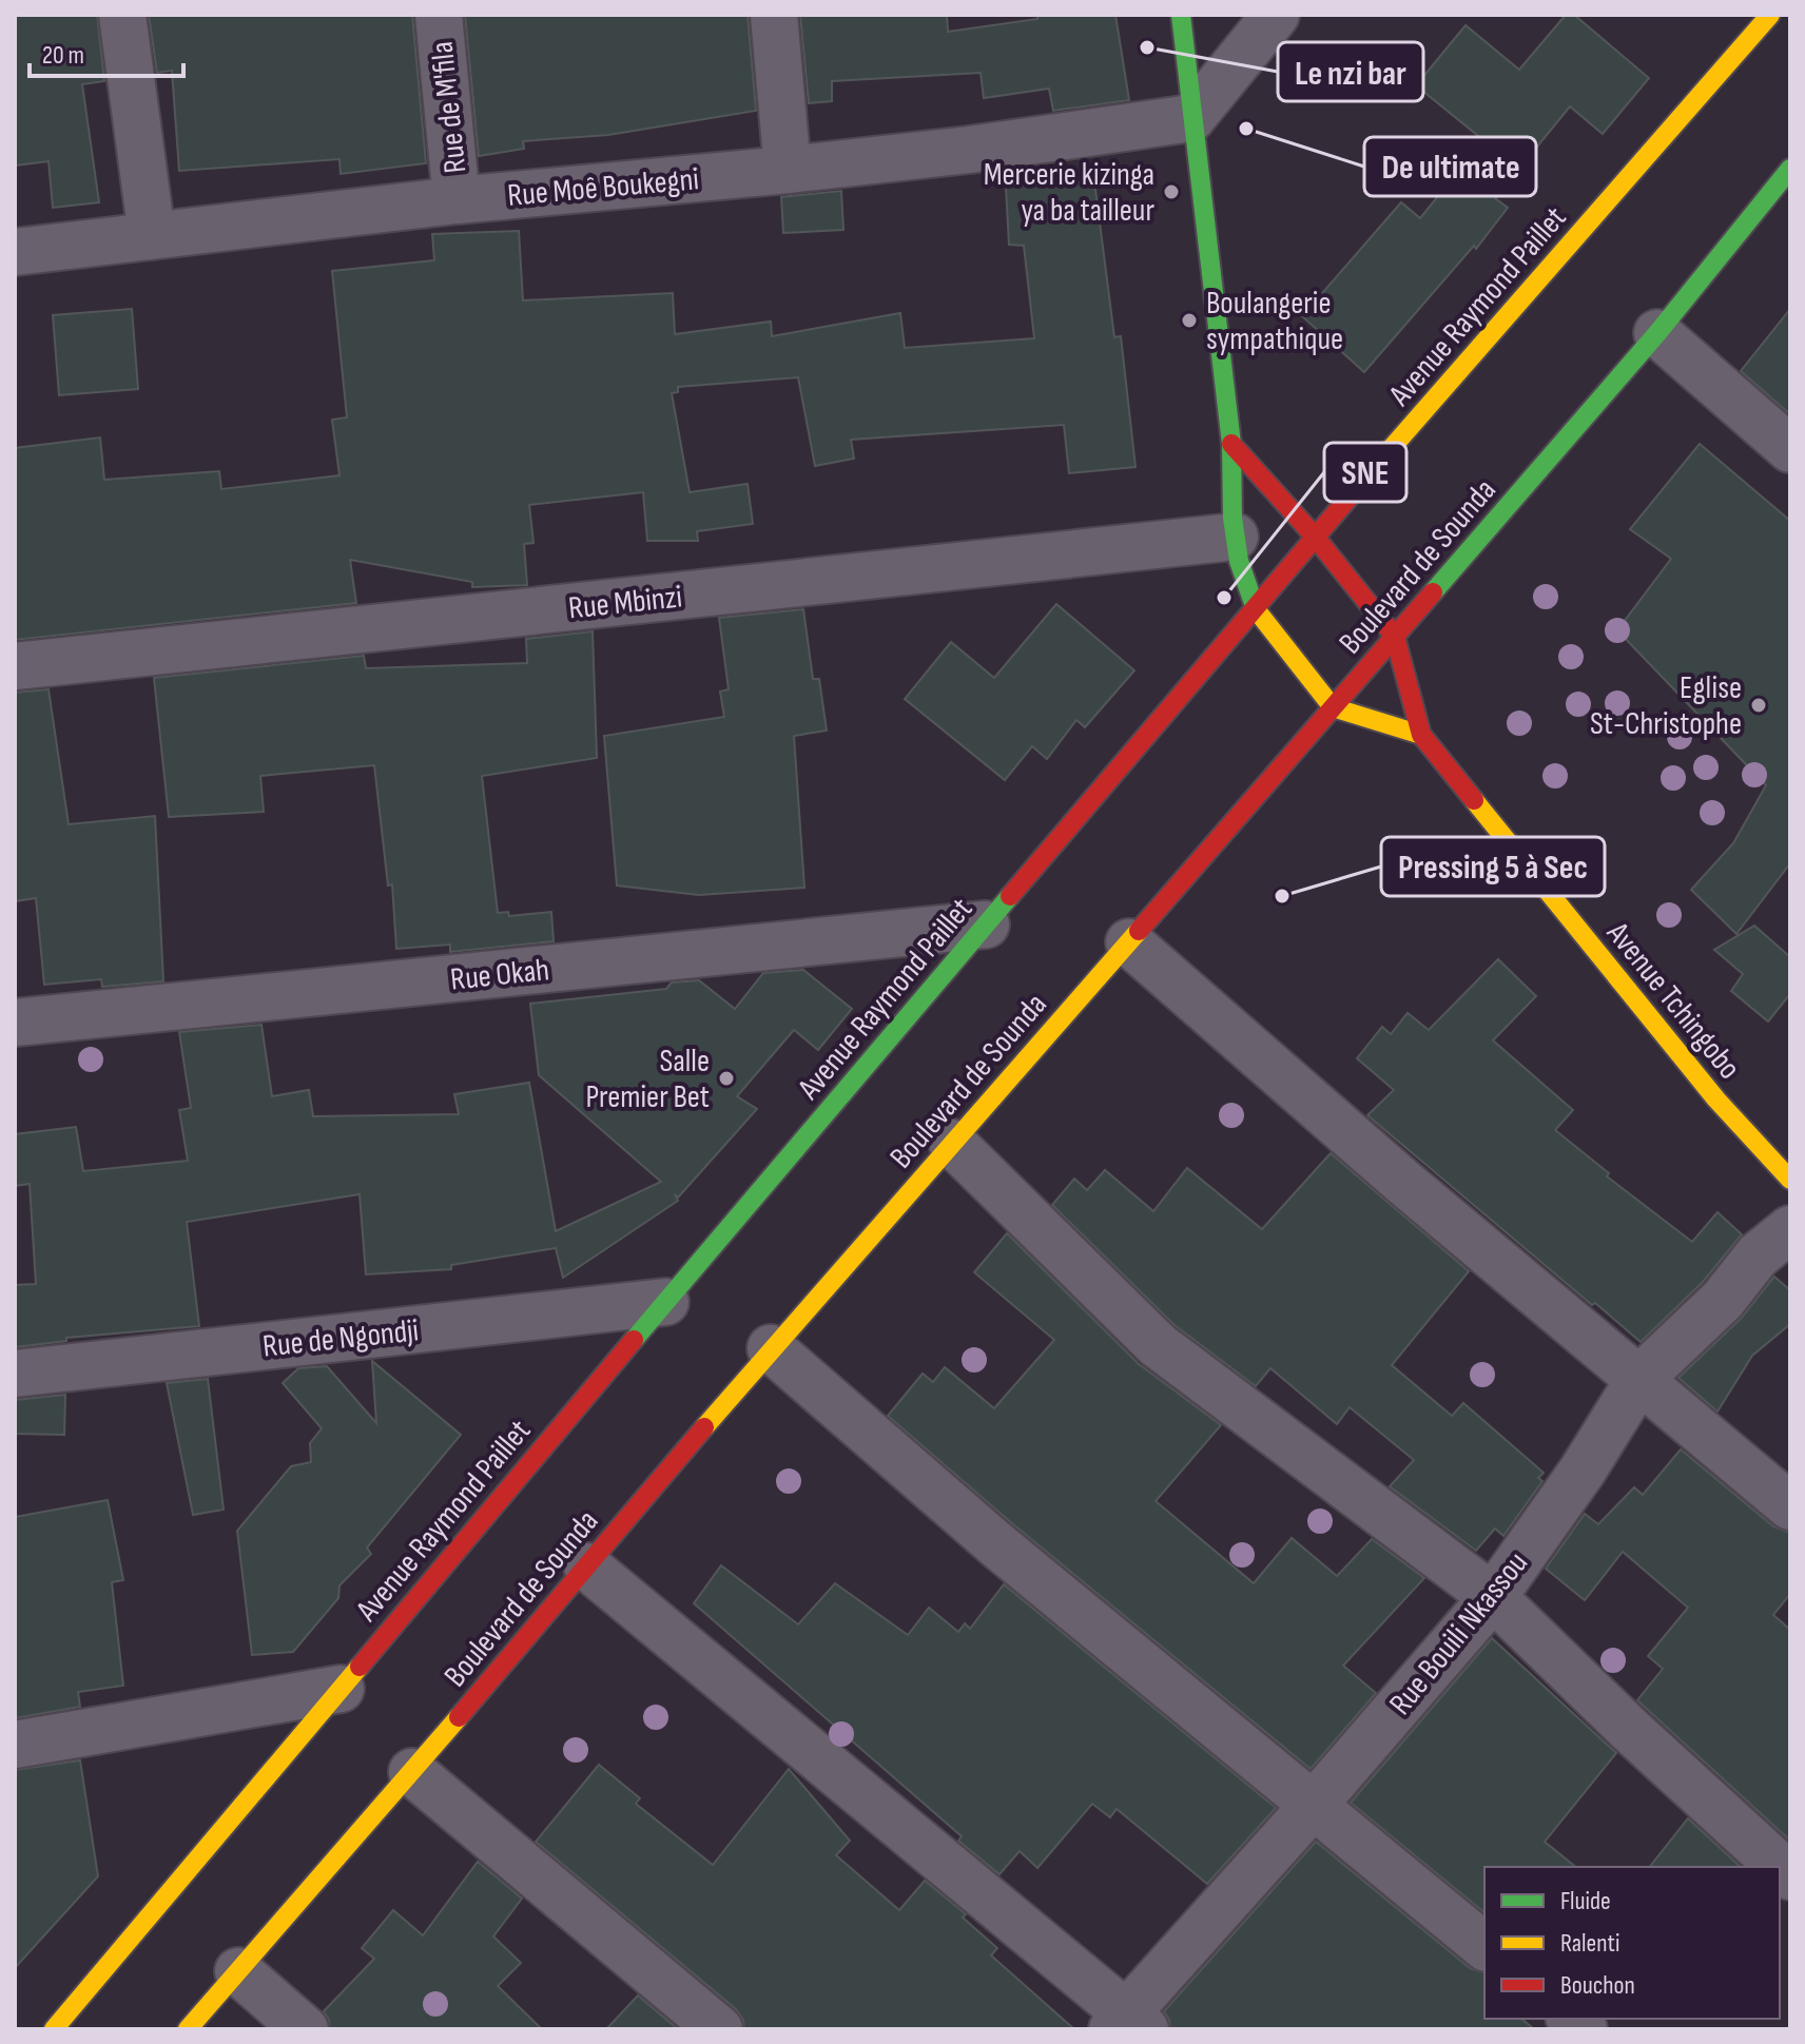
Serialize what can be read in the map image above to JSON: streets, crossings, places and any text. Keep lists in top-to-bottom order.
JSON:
{
  "streets": {
    "main road": ["Avenue Raymond Paillet", "Boulevard de Sounda", "Avenue Tchingobo"],
    "street": [
      "Rue de M'fila",
      "Rue Moê Boukegni",
      "Rue Mbinzi",
      "Rue Okah",
      "Rue de Ngondji",
      "Rue Bouili Nkassou"
    ]
  },
  "crossings": [
    ["Rue de M'fila", "Rue Moê Boukegni"],
    ["Avenue Raymond Paillet", "Rue Okah"],
    ["Avenue Raymond Paillet", "Rue de Ngondji"],
    ["Boulevard de Sounda", "Avenue Tchingobo"]
  ],
  "places": [
    "Le nzi bar",
    "De ultimate",
    "Mercerie kizinga ya ba tailleur",
    "Boulangerie sympathique",
    "SNE",
    "Eglise St-Christophe",
    "Pressing 5 à Sec",
    "Salle Premier Bet"
  ],
  "legend": ["Fluide", "Ralenti", "Bouchon"],
  "scale_bar": "20 m"
}
